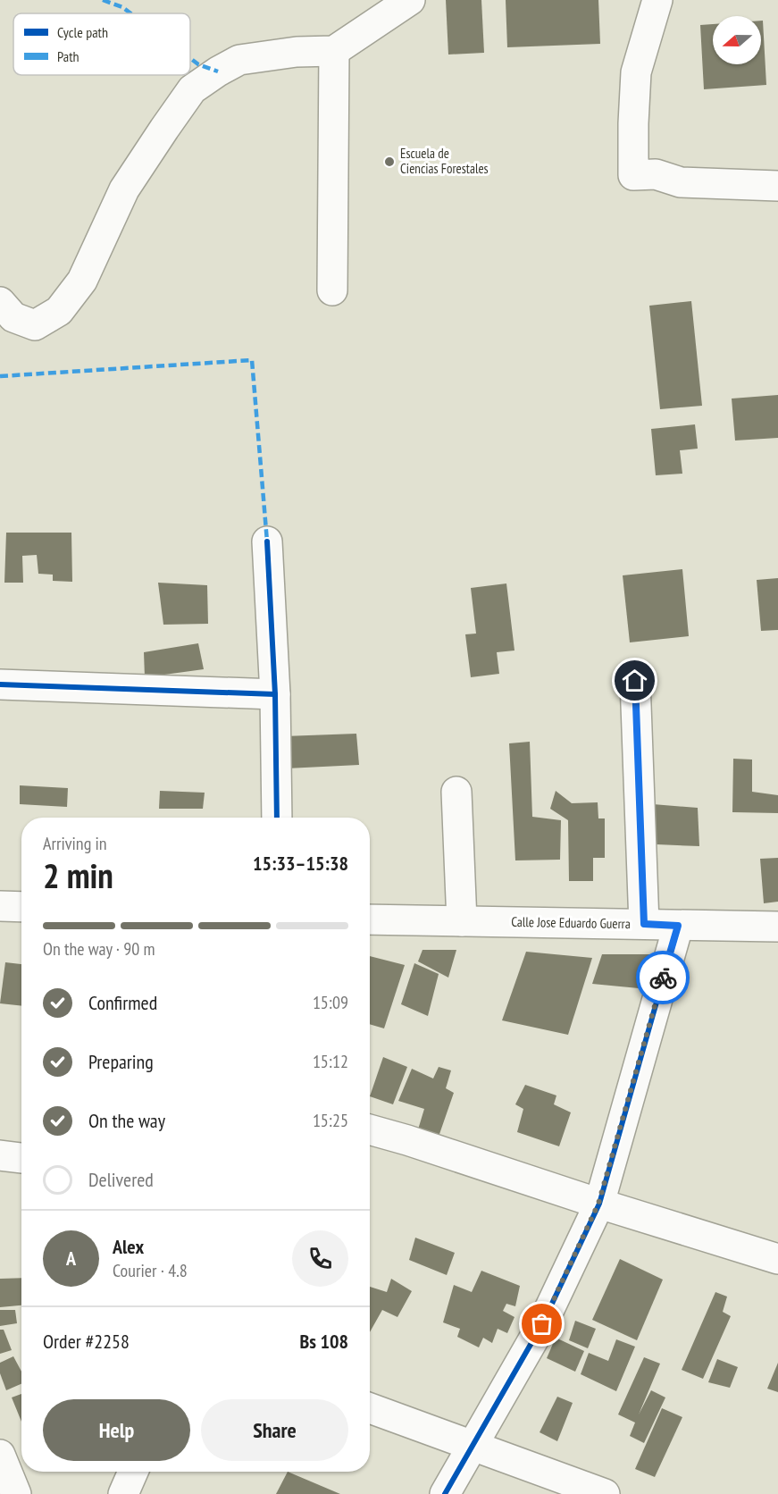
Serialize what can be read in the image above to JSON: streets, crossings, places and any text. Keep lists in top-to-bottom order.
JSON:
{
  "streets": {
    "street": ["Calle Jose Eduardo Guerra"]
  },
  "places": ["Escuela de Ciencias Forestales"],
  "legend": ["Cycle path", "Path"],
  "north": "left",
  "page": {
    "heading": ["2 min", "Arriving in", "15:33–15:38"],
    "panel": [
      "Alex",
      "Courier · 4.8",
      "Order #2258",
      "Bs 108"
    ],
    "bar": "On the way · 90 m",
    "list": [
      ["Confirmed", "15:09"],
      ["Preparing", "15:12"],
      ["On the way", "15:25"],
      "Delivered"
    ],
    "round": "A",
    "buttons": ["Help", "Share"]
  }
}
